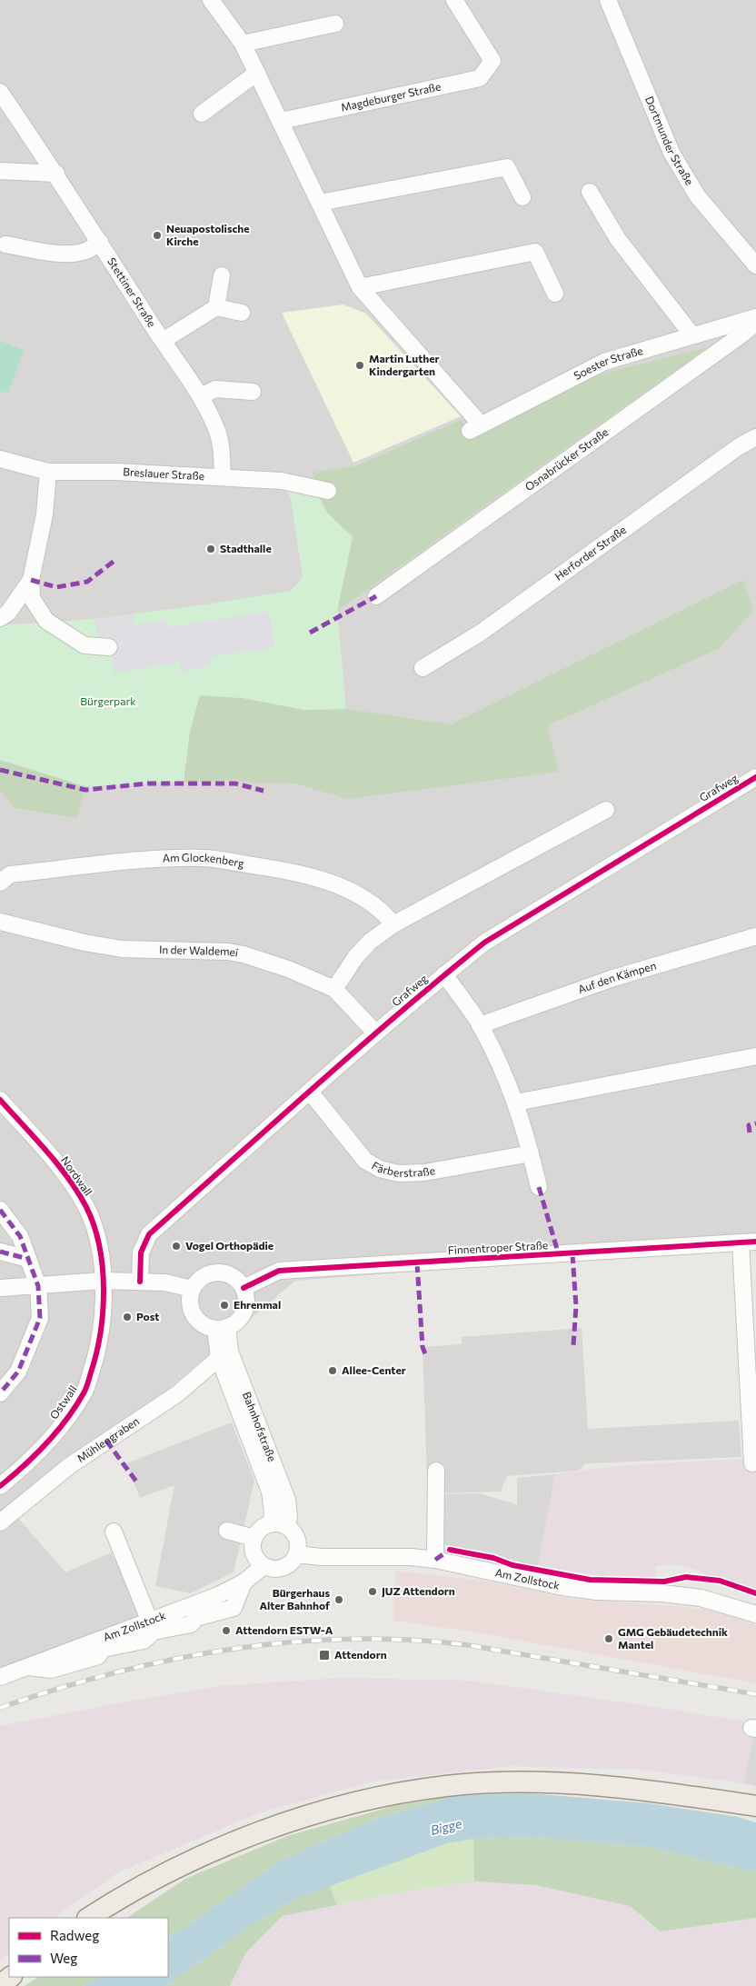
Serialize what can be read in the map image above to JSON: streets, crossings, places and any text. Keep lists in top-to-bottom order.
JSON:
{
  "streets": {
    "street": [
      "Magdeburger Straße",
      "Dortmunder Straße",
      "Stettiner Straße",
      "Soester Straße",
      "Osnabrücker Straße",
      "Breslauer Straße",
      "Herforder Straße",
      "Grafweg",
      "Am Glockenberg",
      "In der Waldemei",
      "Auf den Kämpen",
      "Färberstraße",
      "Nordwall",
      "Finnentroper Straße",
      "Ostwall",
      "Bahnhofstraße",
      "Mühlengraben",
      "Am Zollstock"
    ]
  },
  "crossings": [
    ["Stettiner Straße", "Breslauer Straße"],
    ["Grafweg", "In der Waldemei"],
    ["Grafweg", "Färberstraße"],
    ["Nordwall", "Ostwall"],
    ["Finnentroper Straße", "Bahnhofstraße"],
    ["Bahnhofstraße", "Mühlengraben"],
    ["Bahnhofstraße", "Am Zollstock"]
  ],
  "water": ["Bigge"],
  "parks": ["Bürgerpark"],
  "places": {
    "other": [
      "Neuapostolische Kirche",
      "Martin Luther Kindergarten",
      "Stadthalle",
      "Vogel Orthopädie",
      "Ehrenmal",
      "Post",
      "Allee-Center",
      "JUZ Attendorn",
      "Bürgerhaus Alter Bahnhof",
      "Attendorn ESTW-A",
      "GMG Gebäudetechnik Mantel"
    ],
    "transit": ["Attendorn"]
  },
  "legend": ["Radweg", "Weg"]
}
